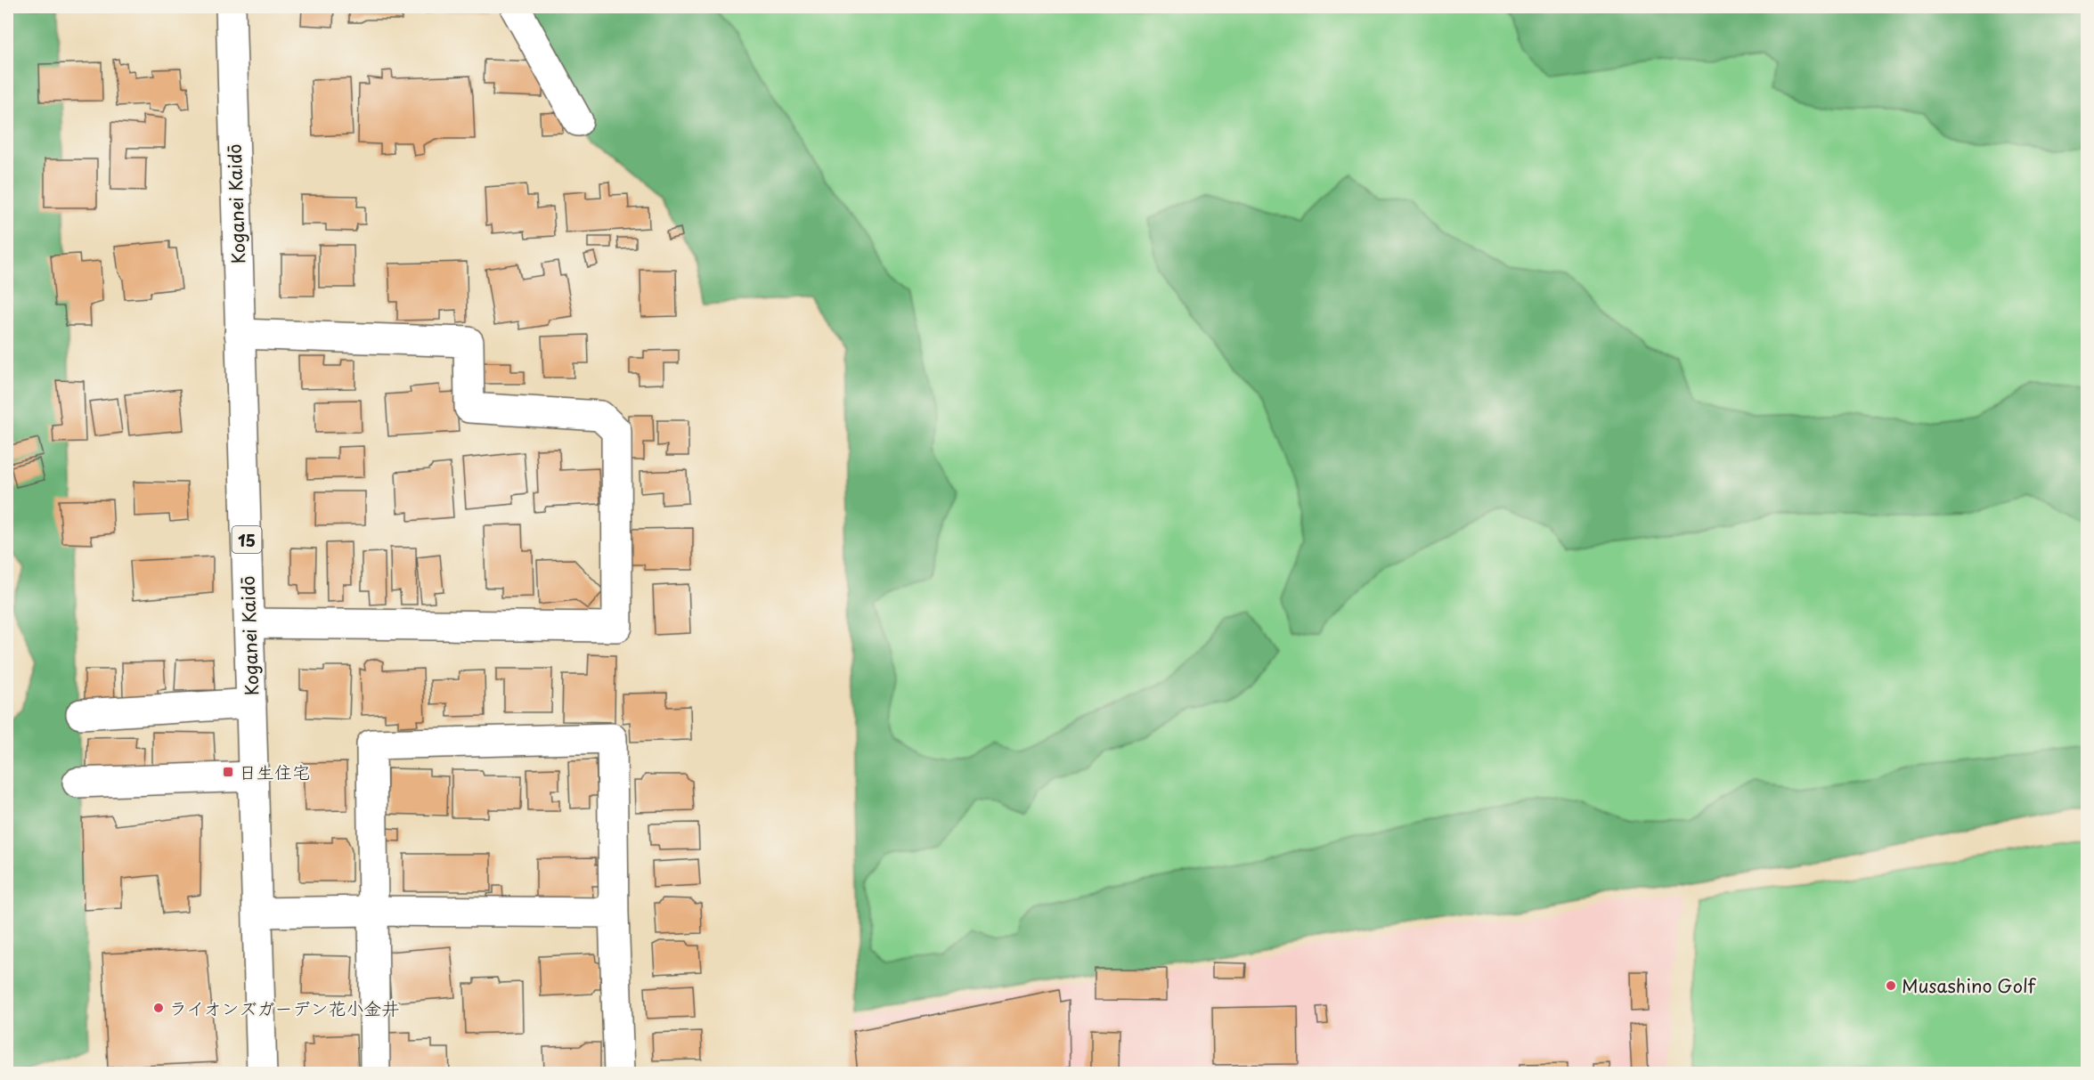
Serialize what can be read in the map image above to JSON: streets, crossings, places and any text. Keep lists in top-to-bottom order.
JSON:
{
  "streets": {
    "main road": ["Koganei Kaidō", "15"]
  },
  "places": {
    "transit": ["日生住宅"],
    "other": ["Musashino Golf", "ライオンズガーデン花小金井"]
  }
}
